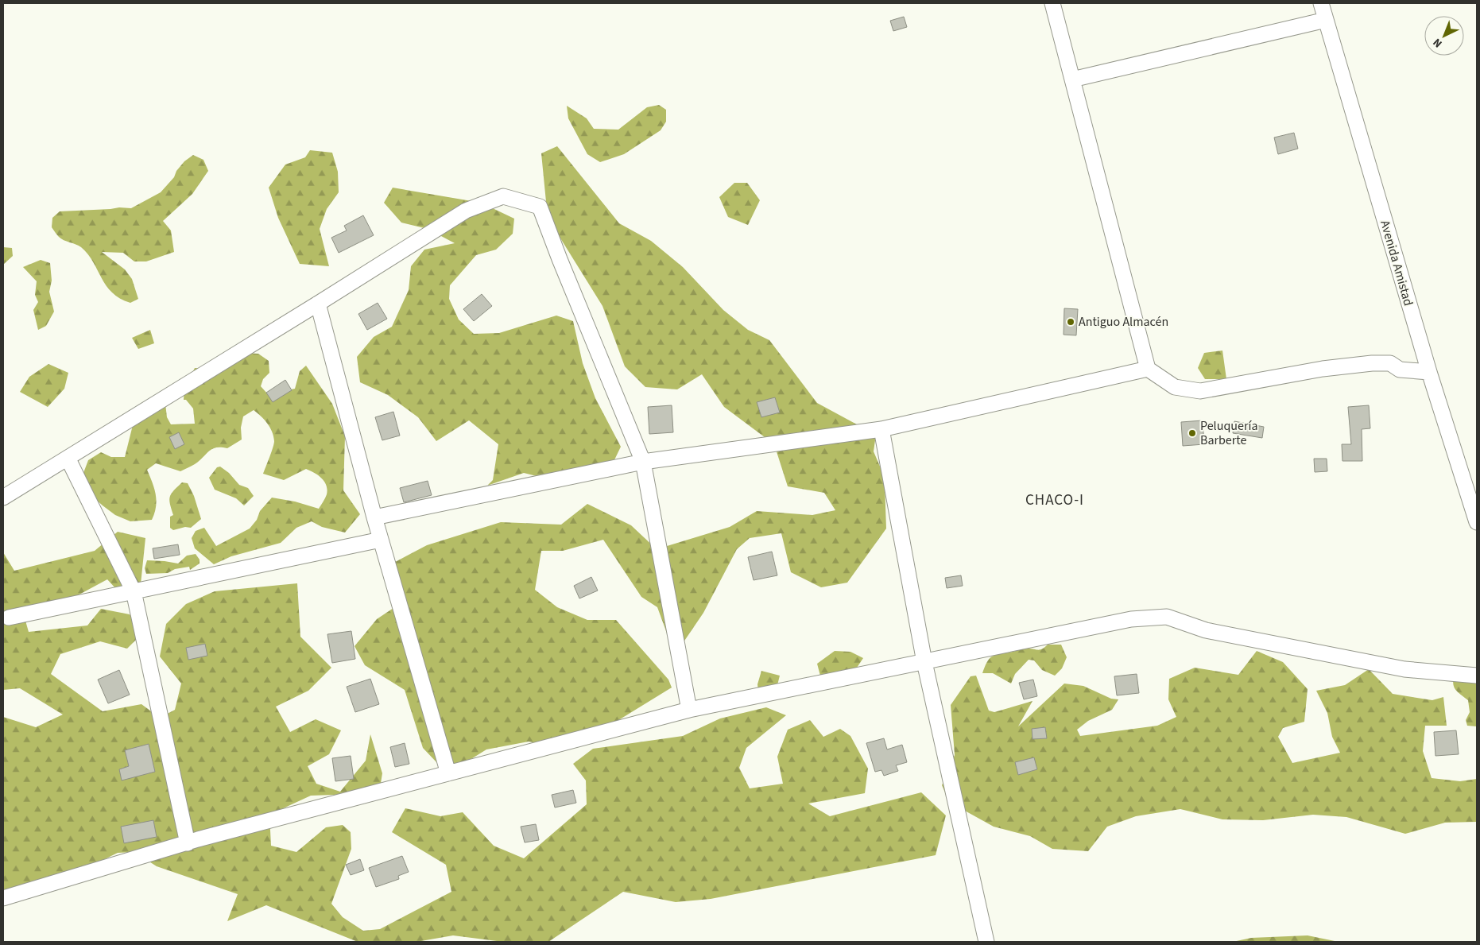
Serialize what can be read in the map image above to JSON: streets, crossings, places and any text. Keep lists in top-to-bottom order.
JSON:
{
  "streets": {
    "street": ["Avenida Amistad"]
  },
  "districts": ["CHACO-I"],
  "places": ["Antiguo Almacén", "Peluquería Barberte"],
  "north": "bottom left"
}
